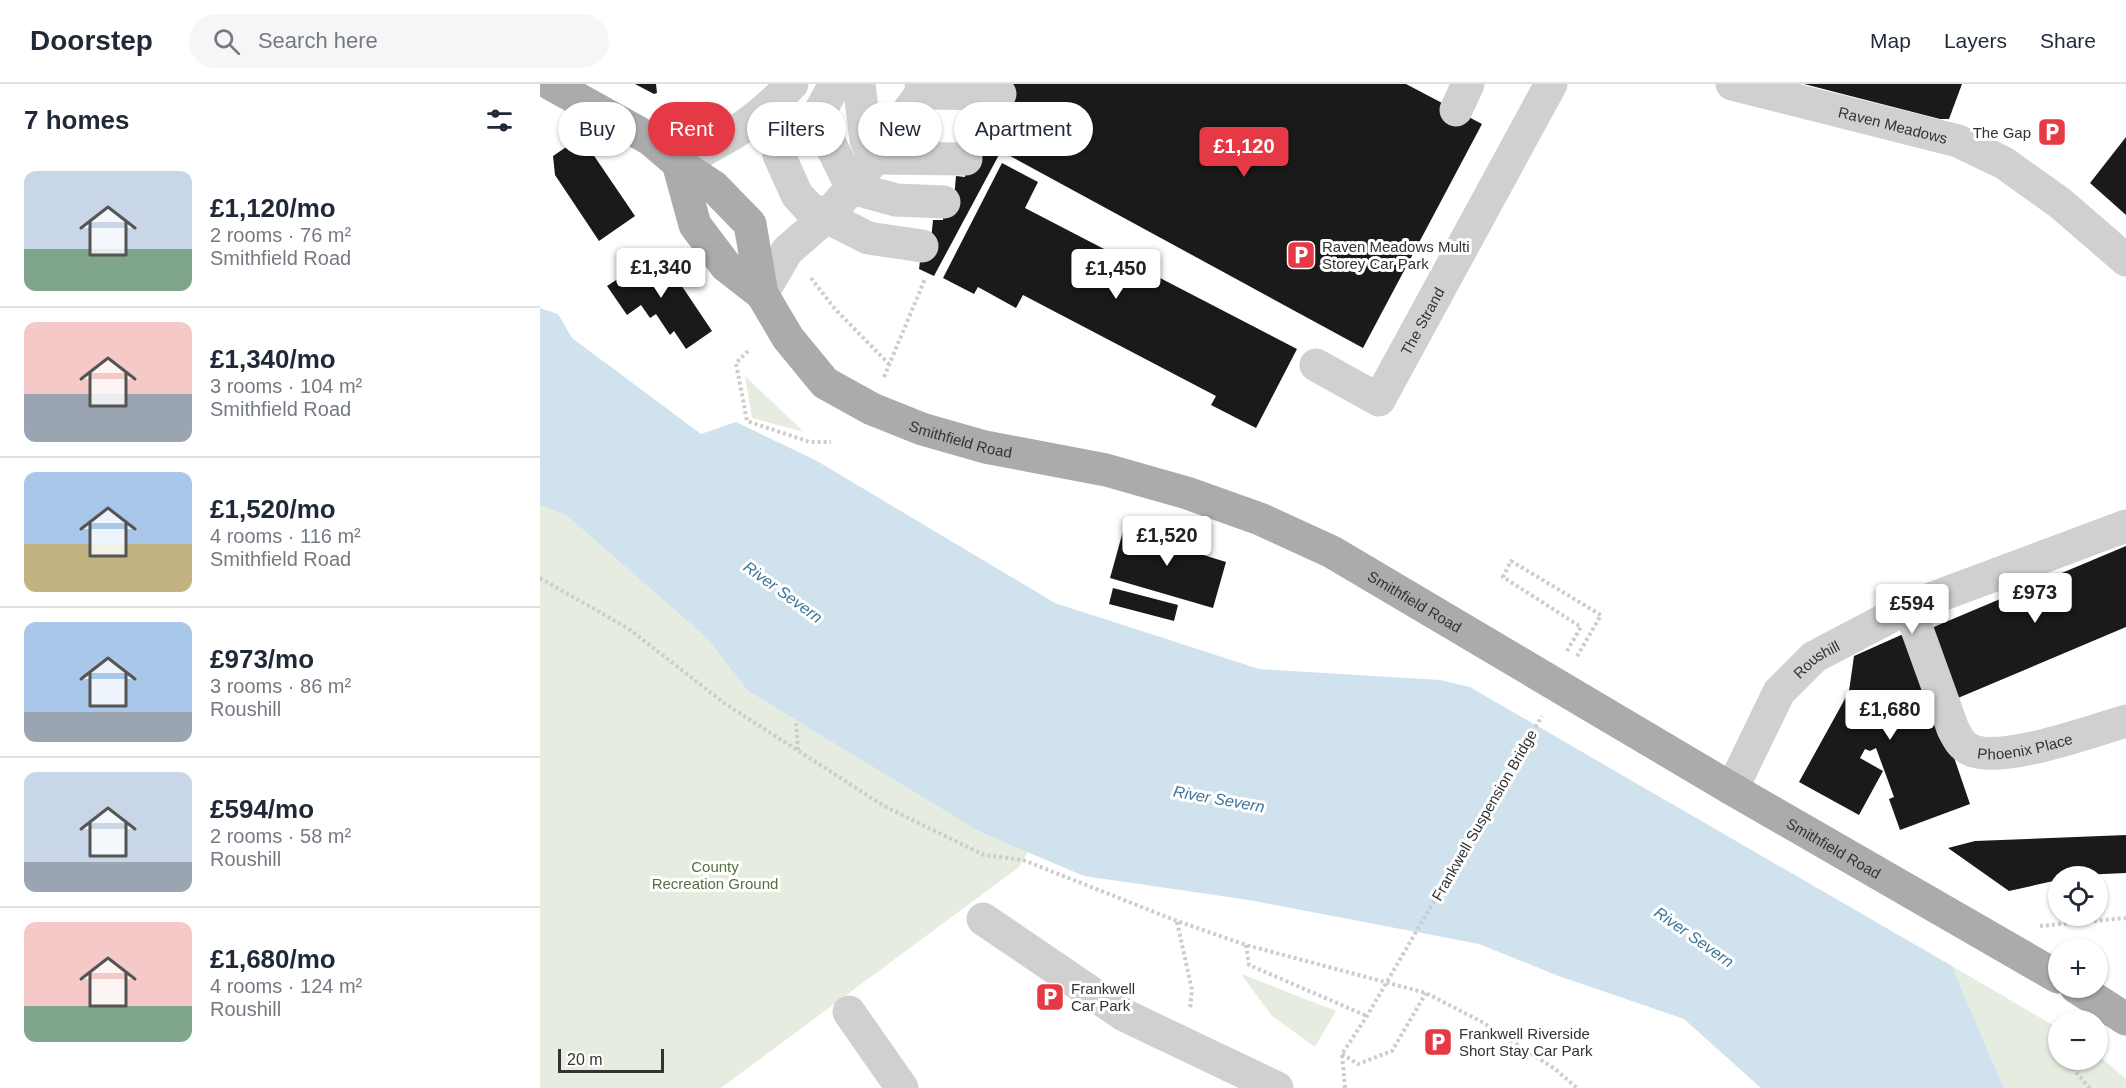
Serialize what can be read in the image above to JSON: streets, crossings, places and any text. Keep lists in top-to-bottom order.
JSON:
{
  "streets": {
    "main road": ["Smithfield Road"],
    "street": [
      "Raven Meadows",
      "The Strand",
      "Roushill",
      "Phoenix Place"
    ],
    "path": ["Frankwell Suspension Bridge"]
  },
  "crossings": [
    ["Smithfield Road", "Roushill"],
    ["Roushill", "Phoenix Place"]
  ],
  "water": ["River Severn"],
  "parks": ["County Recreation Ground"],
  "places": {
    "parking": [
      "The Gap",
      "Raven Meadows Multi Storey Car Park",
      "Frankwell Car Park",
      "Frankwell Riverside Short Stay Car Park"
    ]
  },
  "scale_bar": "20 m",
  "page": {
    "header": "Doorstep",
    "search": "Search here",
    "nav": ["Map", "Layers", "Share"],
    "heading": "7 homes",
    "chip": [
      "Buy",
      "Rent",
      "Filters",
      "New",
      "Apartment"
    ],
    "price": [
      "£1,120",
      "£1,340",
      "£1,450",
      "£1,520",
      "£973",
      "£594",
      "£1,680"
    ],
    "list": [
      {
        "name": "£1,120/mo",
        "note": "2 rooms · 76 m² · Smithfield Road"
      },
      {
        "name": "£1,340/mo",
        "note": "3 rooms · 104 m² · Smithfield Road"
      },
      {
        "name": "£1,520/mo",
        "note": "4 rooms · 116 m² · Smithfield Road"
      },
      {
        "name": "£973/mo",
        "note": "3 rooms · 86 m² · Roushill"
      },
      {
        "name": "£594/mo",
        "note": "2 rooms · 58 m² · Roushill"
      },
      {
        "name": "£1,680/mo",
        "note": "4 rooms · 124 m² · Roushill"
      }
    ],
    "map_buttons": ["+", "−"],
    "scale": "20 m"
  }
}
